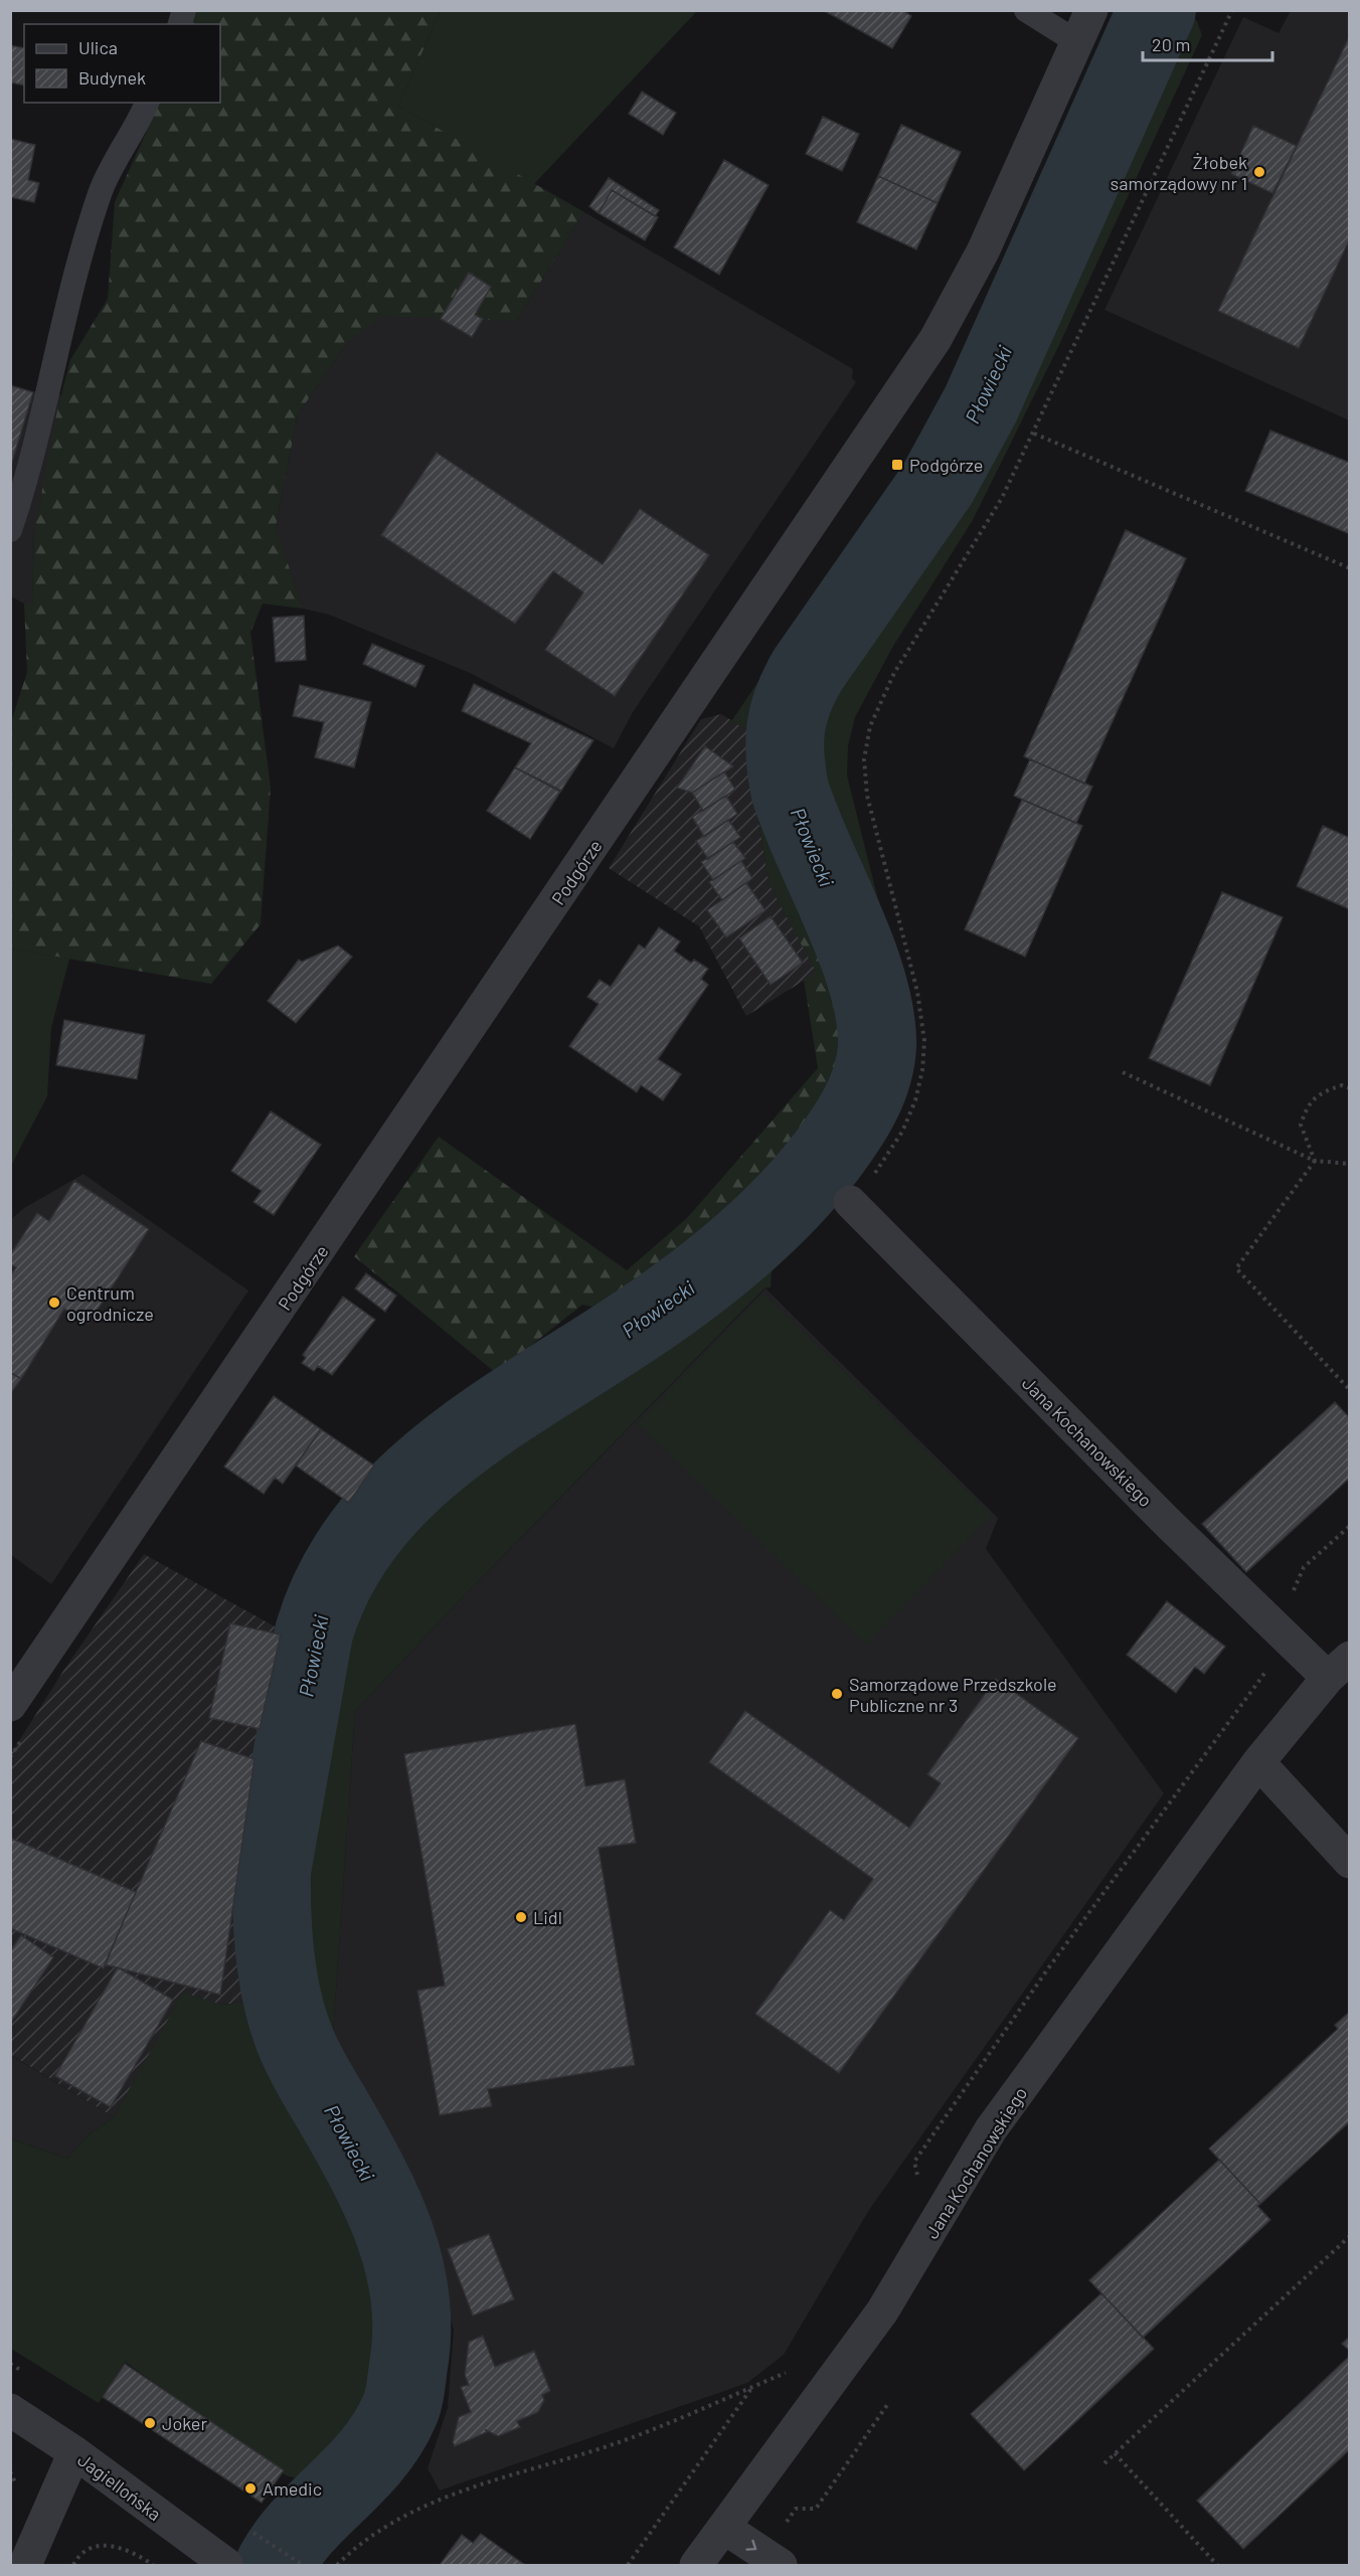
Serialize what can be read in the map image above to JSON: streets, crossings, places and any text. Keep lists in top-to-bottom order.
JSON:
{
  "streets": {
    "street": ["Podgórze", "Jana Kochanowskiego", "Jagiellońska"]
  },
  "water": ["Płowiecki"],
  "places": {
    "other": [
      "Żłobek samorządowy nr 1",
      "Centrum ogrodnicze",
      "Samorządowe Przedszkole Publiczne nr 3",
      "Lidl",
      "Joker",
      "Amedic"
    ],
    "transit": ["Podgórze"]
  },
  "legend": ["Ulica", "Budynek"],
  "scale_bar": "20 m"
}
